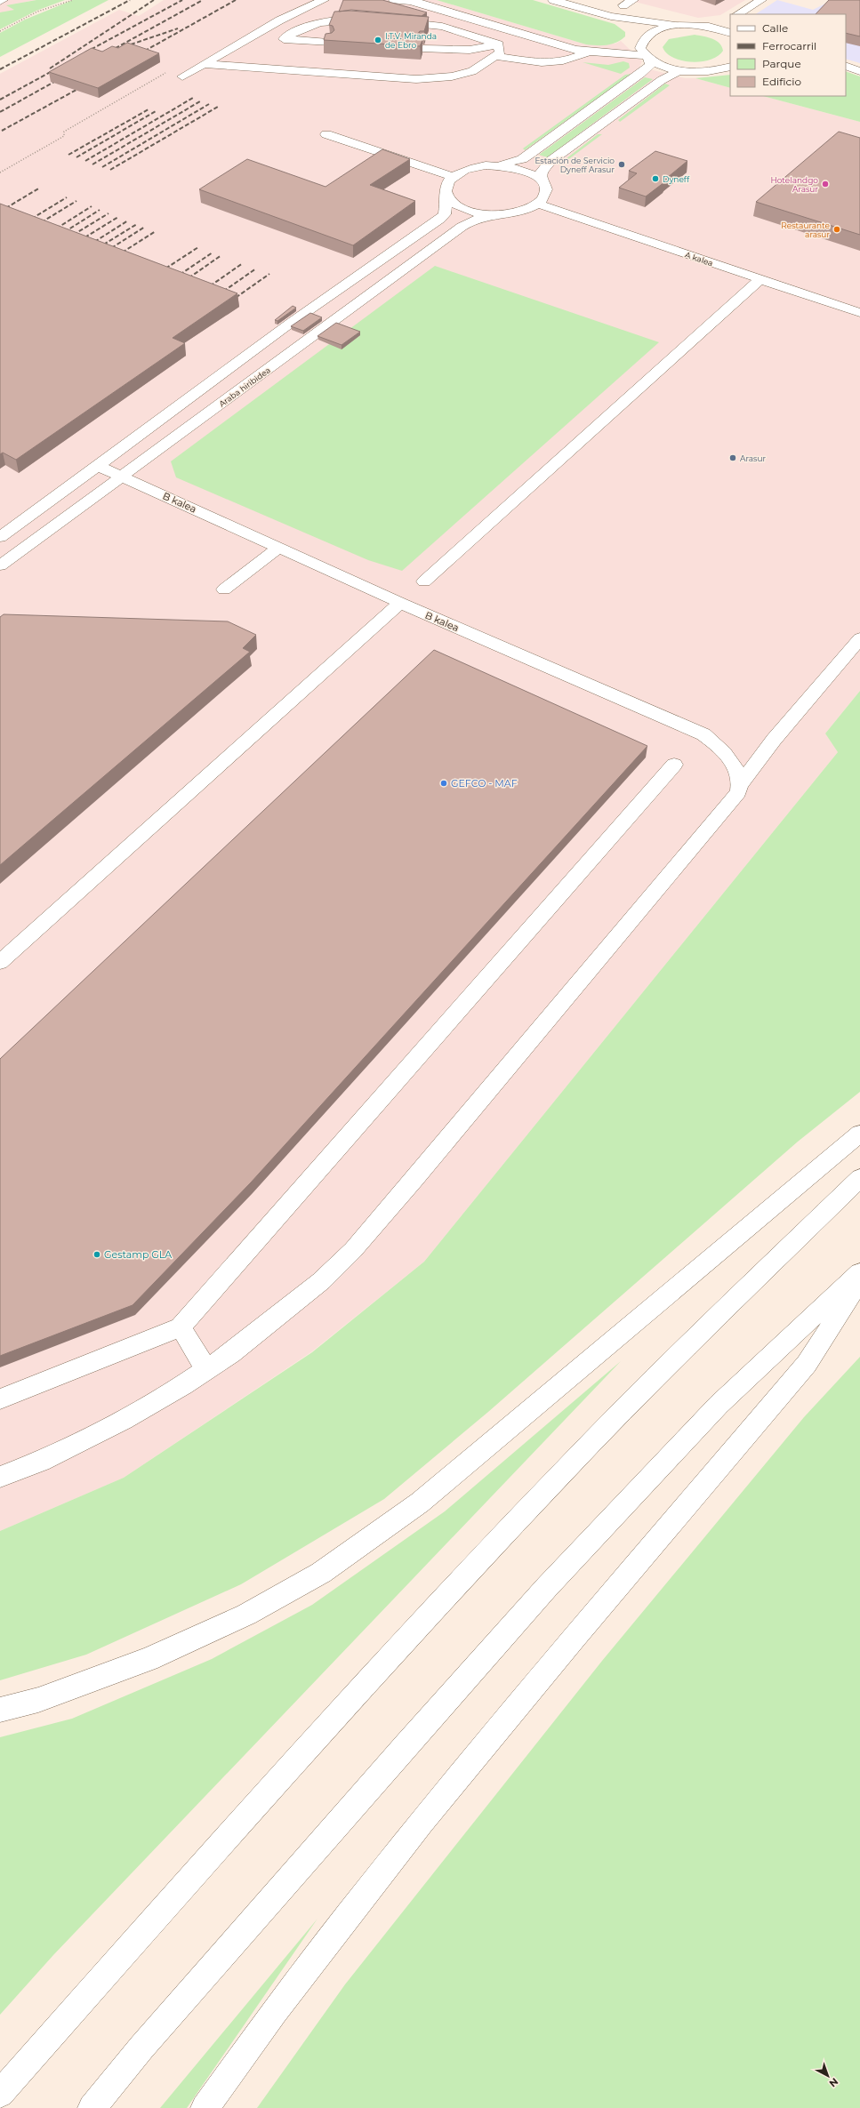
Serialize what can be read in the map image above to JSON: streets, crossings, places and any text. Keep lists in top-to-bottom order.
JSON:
{
  "streets": {
    "main road": ["A kalea", "Araba hiribidea", "B kalea"]
  },
  "crossings": [
    ["Araba hiribidea", "B kalea"]
  ],
  "places": [
    "I.T.V. Miranda de Ebro",
    "Estación de Servicio Dyneff Arasur",
    "Dyneff",
    "Hotelandgo Arasur",
    "Restaurante arasur",
    "Arasur",
    "GEFCO - MAF",
    "Gestamp GLA"
  ],
  "legend": [
    "Calle",
    "Ferrocarril",
    "Parque",
    "Edificio"
  ],
  "north": "bottom right"
}
